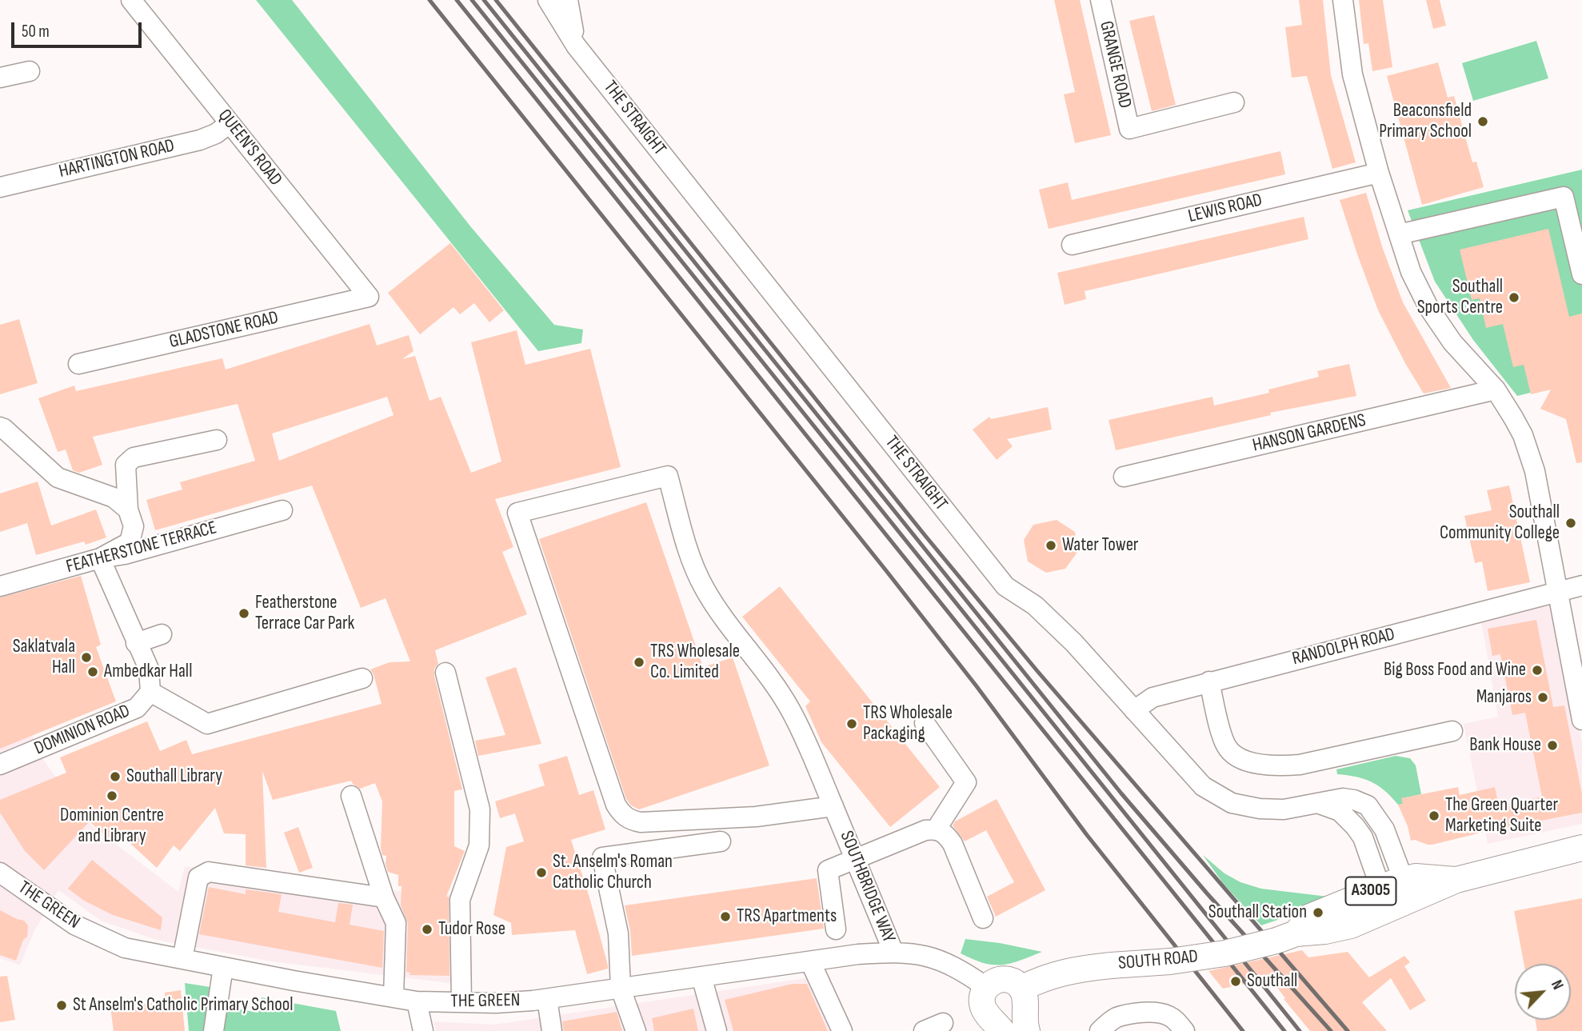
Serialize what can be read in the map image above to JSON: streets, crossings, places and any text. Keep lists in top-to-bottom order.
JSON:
{
  "streets": {
    "main road": ["A3005", "SOUTH ROAD"],
    "street": [
      "GRANGE ROAD",
      "THE STRAIGHT",
      "QUEEN'S ROAD",
      "HARTINGTON ROAD",
      "LEWIS ROAD",
      "GLADSTONE ROAD",
      "HANSON GARDENS",
      "FEATHERSTONE TERRACE",
      "RANDOLPH ROAD",
      "DOMINION ROAD",
      "SOUTHBRIDGE WAY",
      "THE GREEN"
    ]
  },
  "crossings": [
    ["THE STRAIGHT", "RANDOLPH ROAD"],
    ["THE STRAIGHT", "SOUTH ROAD"],
    ["QUEEN'S ROAD", "HARTINGTON ROAD"],
    ["QUEEN'S ROAD", "GLADSTONE ROAD"],
    ["FEATHERSTONE TERRACE", "DOMINION ROAD"],
    ["SOUTHBRIDGE WAY", "THE GREEN"],
    ["A3005", "THE GREEN"],
    ["A3005", "SOUTH ROAD"],
    ["THE GREEN", "SOUTH ROAD"]
  ],
  "places": [
    "Beaconsfield Primary School",
    "Southall Sports Centre",
    "Southall Community College",
    "Water Tower",
    "Featherstone Terrace Car Park",
    "Saklatvala Hall",
    "TRS Wholesale Co. Limited",
    "Big Boss Food and Wine",
    "Ambedkar Hall",
    "Manjaros",
    "TRS Wholesale Packaging",
    "Bank House",
    "Southall Library",
    "Dominion Centre and Library",
    "The Green Quarter Marketing Suite",
    "St. Anselm's Roman Catholic Church",
    "Southall Station",
    "TRS Apartments",
    "Tudor Rose",
    "Southall",
    "St Anselm's Catholic Primary School"
  ],
  "scale_bar": "50 m",
  "north": "top right"
}
